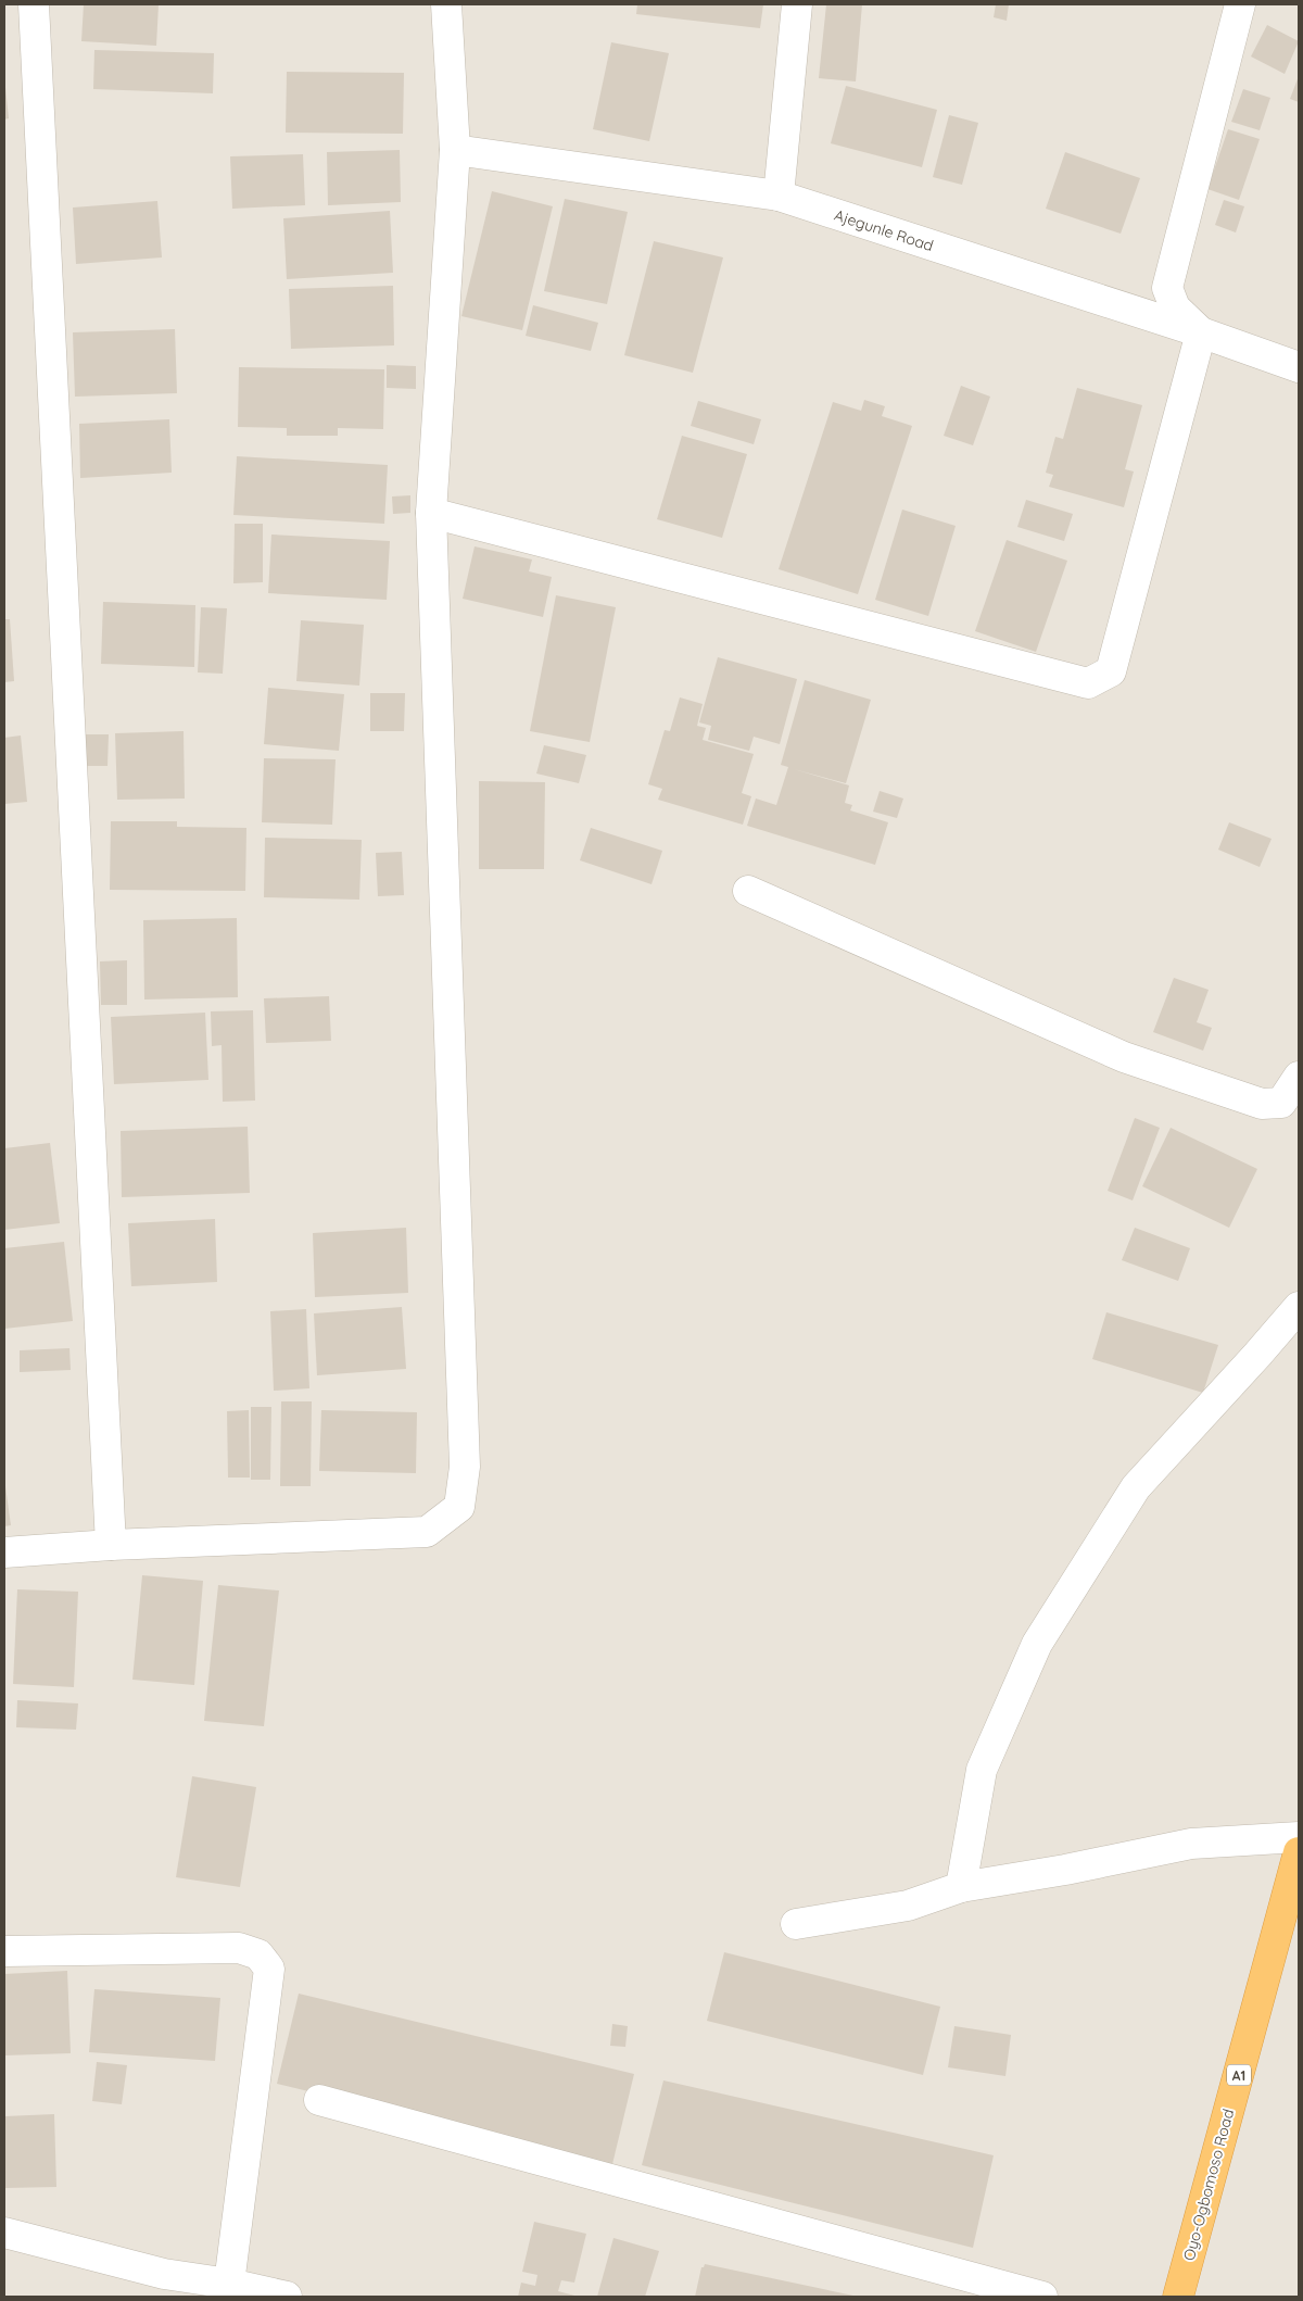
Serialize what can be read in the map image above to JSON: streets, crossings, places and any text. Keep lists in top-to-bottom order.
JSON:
{
  "streets": {
    "highway": ["A1", "Oyo-Ogbomoso Road"],
    "street": ["Ajegunle Road"]
  }
}
